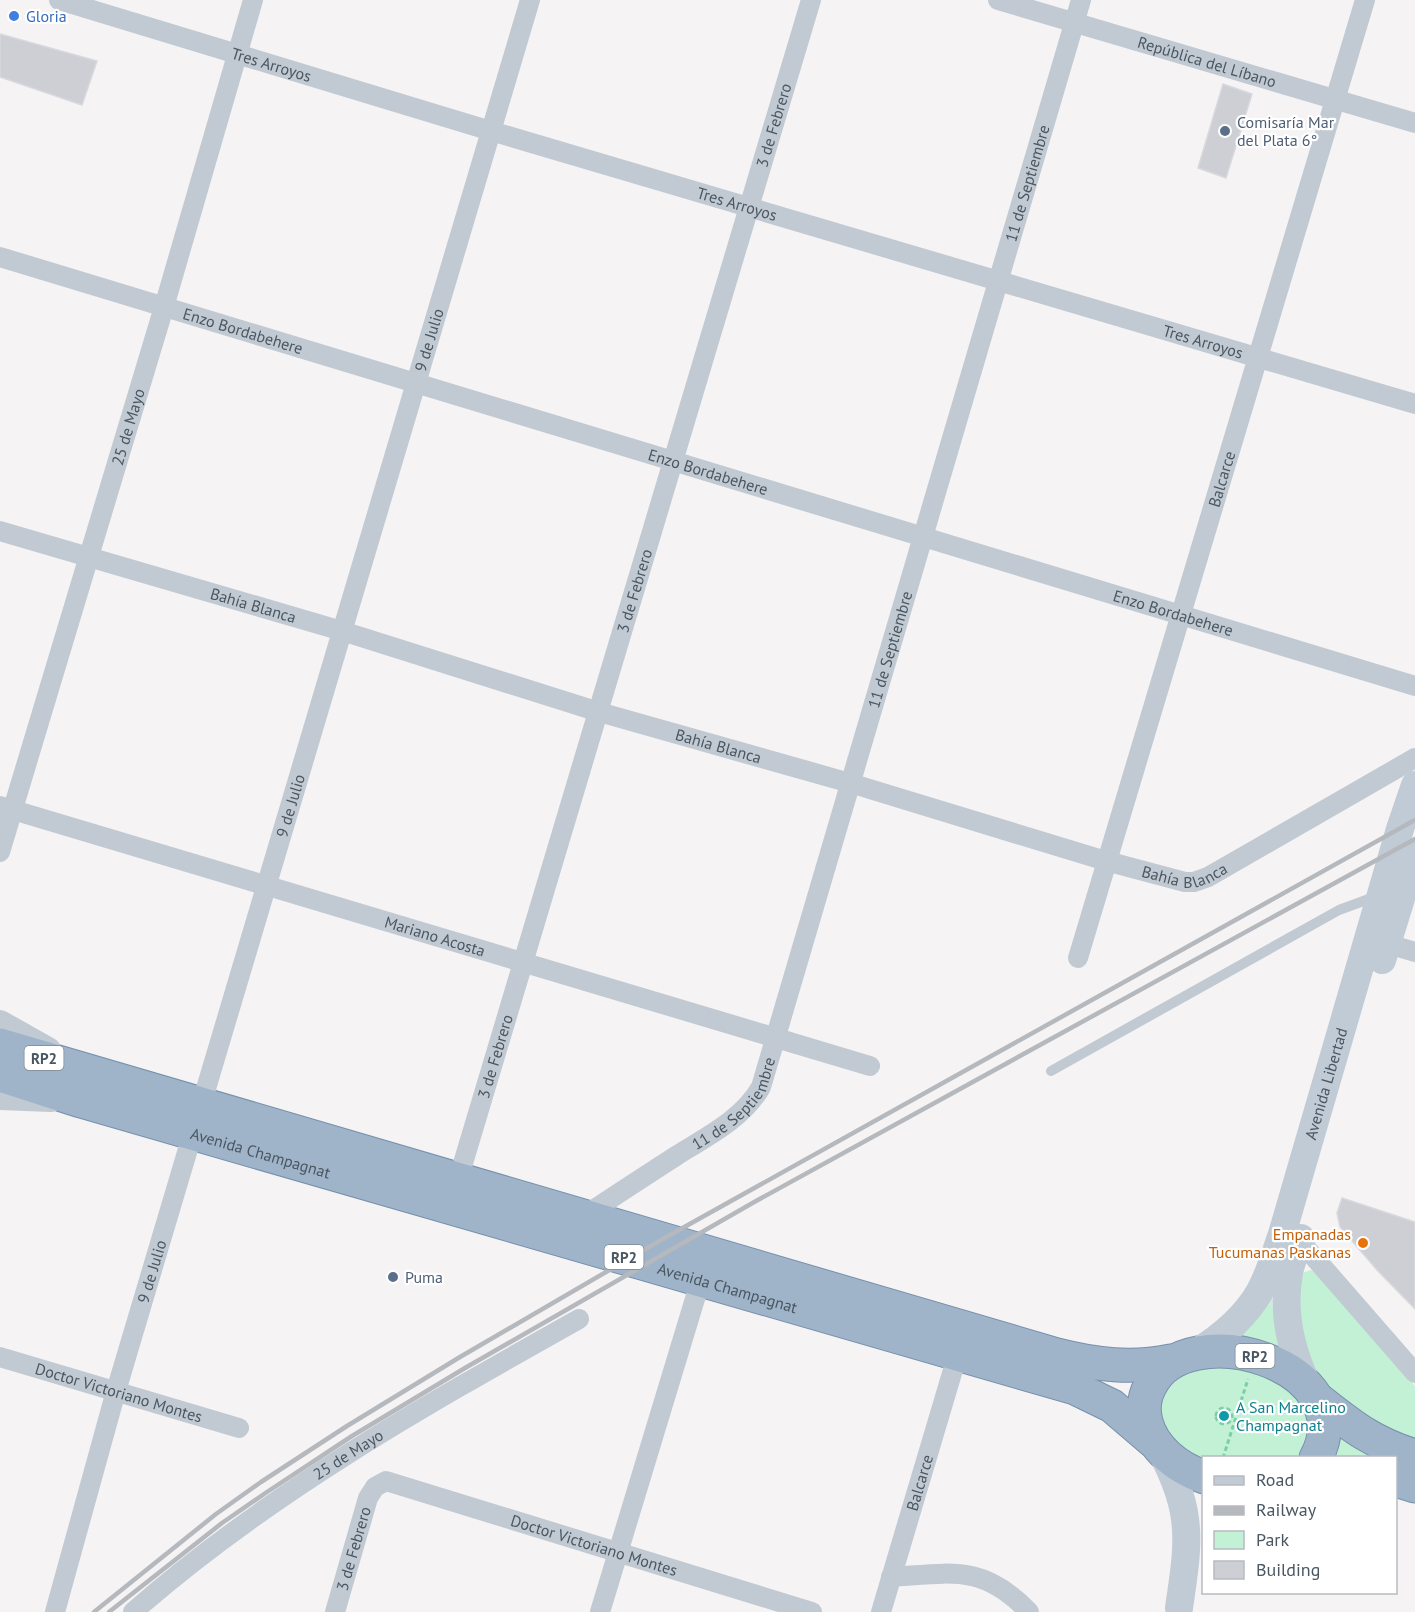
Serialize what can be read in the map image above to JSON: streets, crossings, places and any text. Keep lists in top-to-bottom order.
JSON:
{
  "streets": {
    "highway": ["RP2", "Avenida Champagnat"],
    "main road": ["Avenida Libertad"],
    "street": [
      "República del Líbano",
      "Tres Arroyos",
      "3 de Febrero",
      "11 de Septiembre",
      "Enzo Bordabehere",
      "9 de Julio",
      "25 de Mayo",
      "Balcarce",
      "Bahía Blanca",
      "Mariano Acosta",
      "Doctor Victoriano Montes"
    ]
  },
  "crossings": [
    ["República del Líbano", "11 de Septiembre"],
    ["República del Líbano", "Balcarce"],
    ["Tres Arroyos", "3 de Febrero"],
    ["Tres Arroyos", "11 de Septiembre"],
    ["Tres Arroyos", "9 de Julio"],
    ["Tres Arroyos", "25 de Mayo"],
    ["Tres Arroyos", "Balcarce"],
    ["3 de Febrero", "Enzo Bordabehere"],
    ["3 de Febrero", "Bahía Blanca"],
    ["3 de Febrero", "Mariano Acosta"],
    ["3 de Febrero", "Avenida Champagnat"],
    ["3 de Febrero", "Doctor Victoriano Montes"],
    ["11 de Septiembre", "Enzo Bordabehere"],
    ["11 de Septiembre", "Bahía Blanca"],
    ["11 de Septiembre", "Mariano Acosta"],
    ["11 de Septiembre", "Avenida Champagnat"],
    ["Enzo Bordabehere", "9 de Julio"],
    ["Enzo Bordabehere", "25 de Mayo"],
    ["Enzo Bordabehere", "Balcarce"],
    ["9 de Julio", "Bahía Blanca"],
    ["9 de Julio", "Mariano Acosta"],
    ["9 de Julio", "Avenida Champagnat"],
    ["9 de Julio", "Doctor Victoriano Montes"],
    ["25 de Mayo", "Bahía Blanca"],
    ["25 de Mayo", "Mariano Acosta"],
    ["Balcarce", "Bahía Blanca"],
    ["Balcarce", "Avenida Champagnat"],
    ["RP2", "Avenida Libertad"],
    ["RP2", "Avenida Champagnat"],
    ["Avenida Libertad", "Avenida Champagnat"]
  ],
  "places": [
    "Gloria",
    "Comisaría Mar del Plata 6°",
    "Empanadas Tucumanas Paskanas",
    "Puma",
    "A San Marcelino Champagnat"
  ],
  "legend": [
    "Road",
    "Railway",
    "Park",
    "Building"
  ]
}
